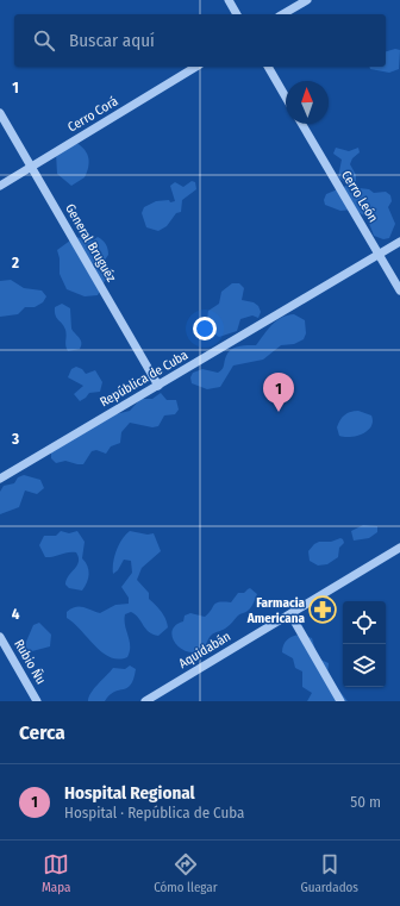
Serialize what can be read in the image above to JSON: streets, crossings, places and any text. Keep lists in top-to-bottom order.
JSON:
{
  "streets": {
    "street": [
      "Cerro Corá",
      "Cerro León",
      "General Bruguéz",
      "República de Cuba",
      "Aquidabán",
      "Rubio Ñu"
    ]
  },
  "crossings": [
    ["Cerro Corá", "General Bruguéz"],
    ["Cerro León", "República de Cuba"],
    ["General Bruguéz", "República de Cuba"]
  ],
  "places": {
    "pharmacy": ["Farmacia Americana"]
  },
  "north": "top",
  "page": {
    "search": "Buscar aquí",
    "pins": "1",
    "heading": "Cerca",
    "list": [
      {
        "mark": "1",
        "name": "Hospital Regional",
        "note": "Hospital · República de Cuba",
        "value": "50 m"
      }
    ],
    "nav": ["Mapa", "Cómo llegar", "Guardados"]
  },
  "grid": {
    "rows": [
      "1",
      "2",
      "3",
      "4"
    ]
  }
}
